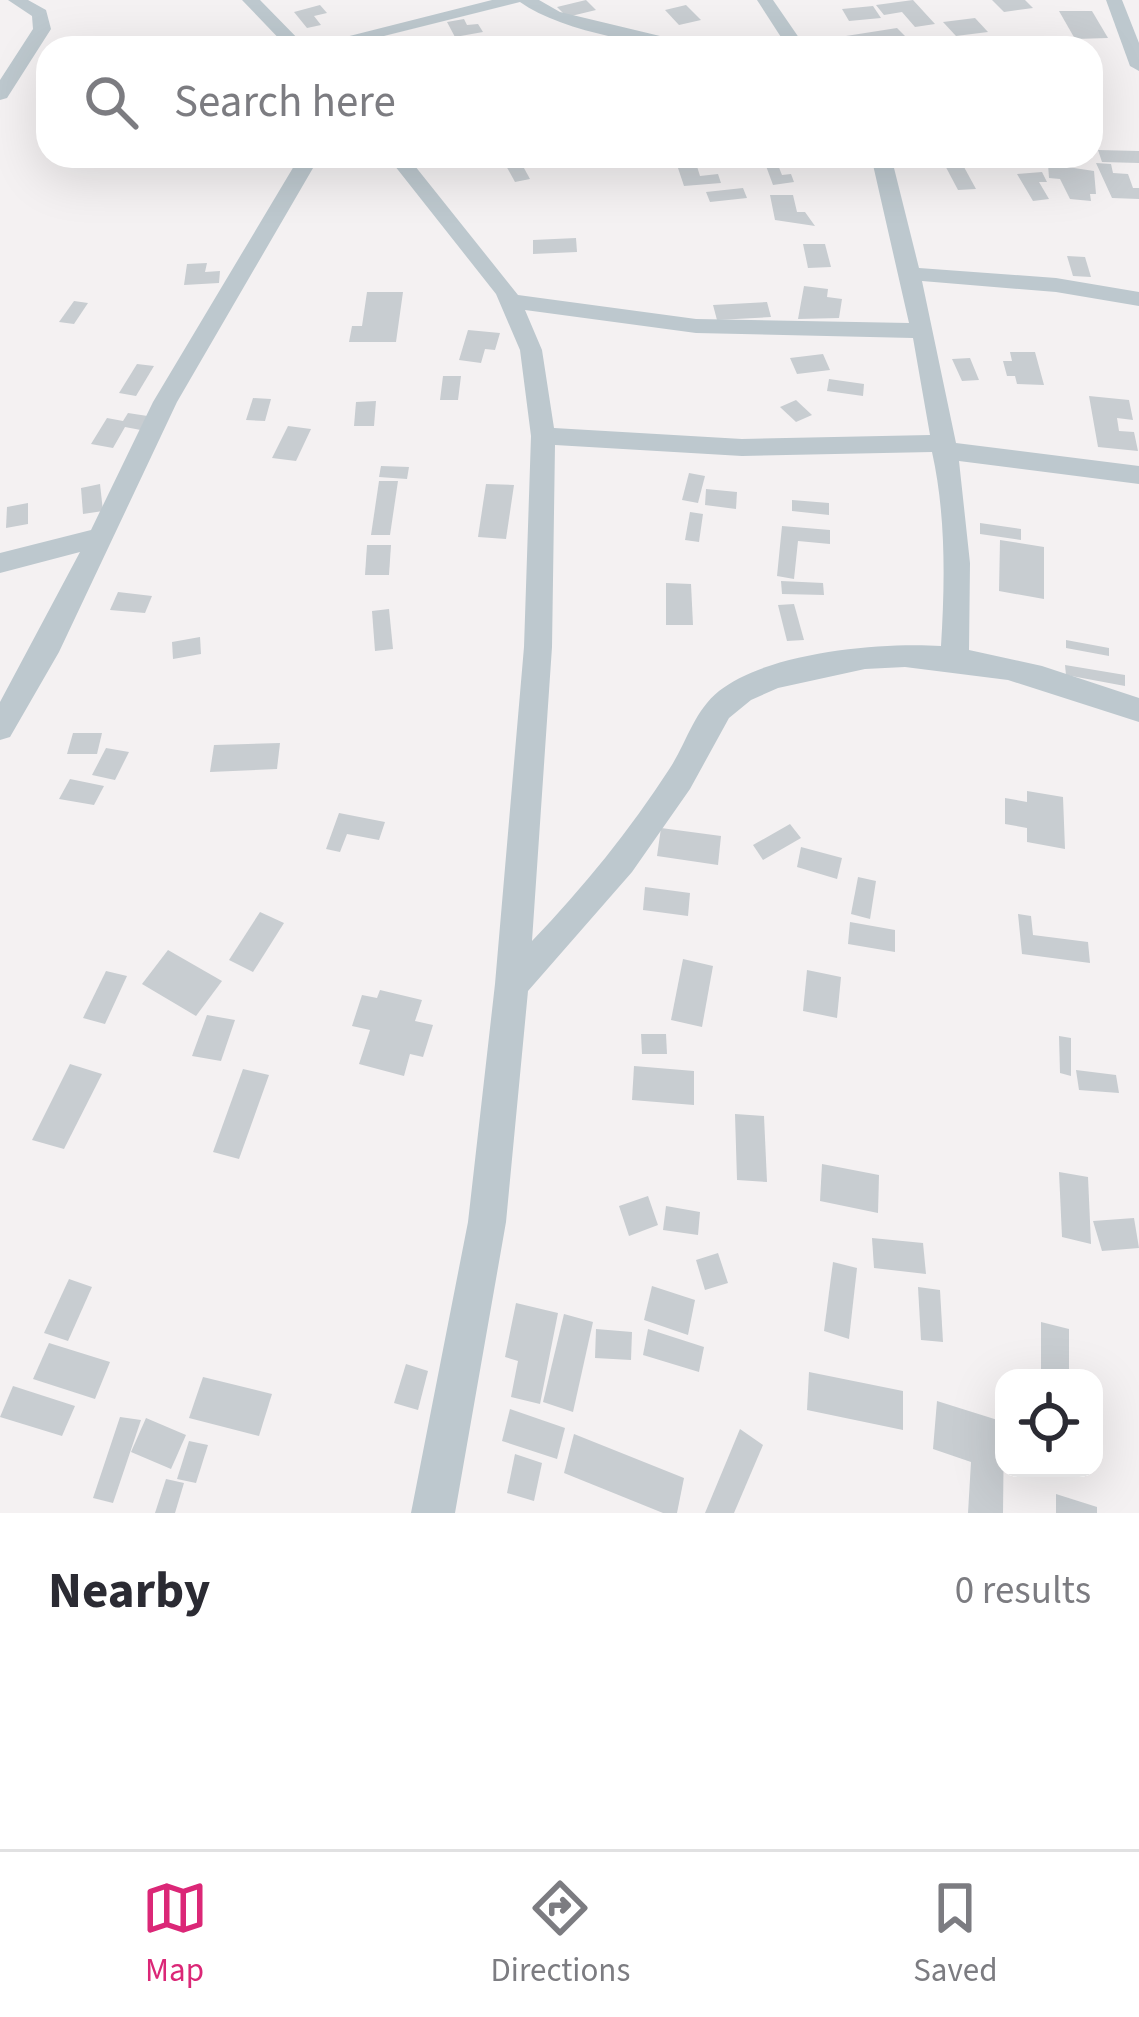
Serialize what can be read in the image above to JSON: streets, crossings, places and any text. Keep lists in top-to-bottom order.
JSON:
{
  "page": {
    "search": "Search here",
    "heading": ["Nearby", "0 results"],
    "nav": ["Map", "Directions", "Saved"]
  }
}
